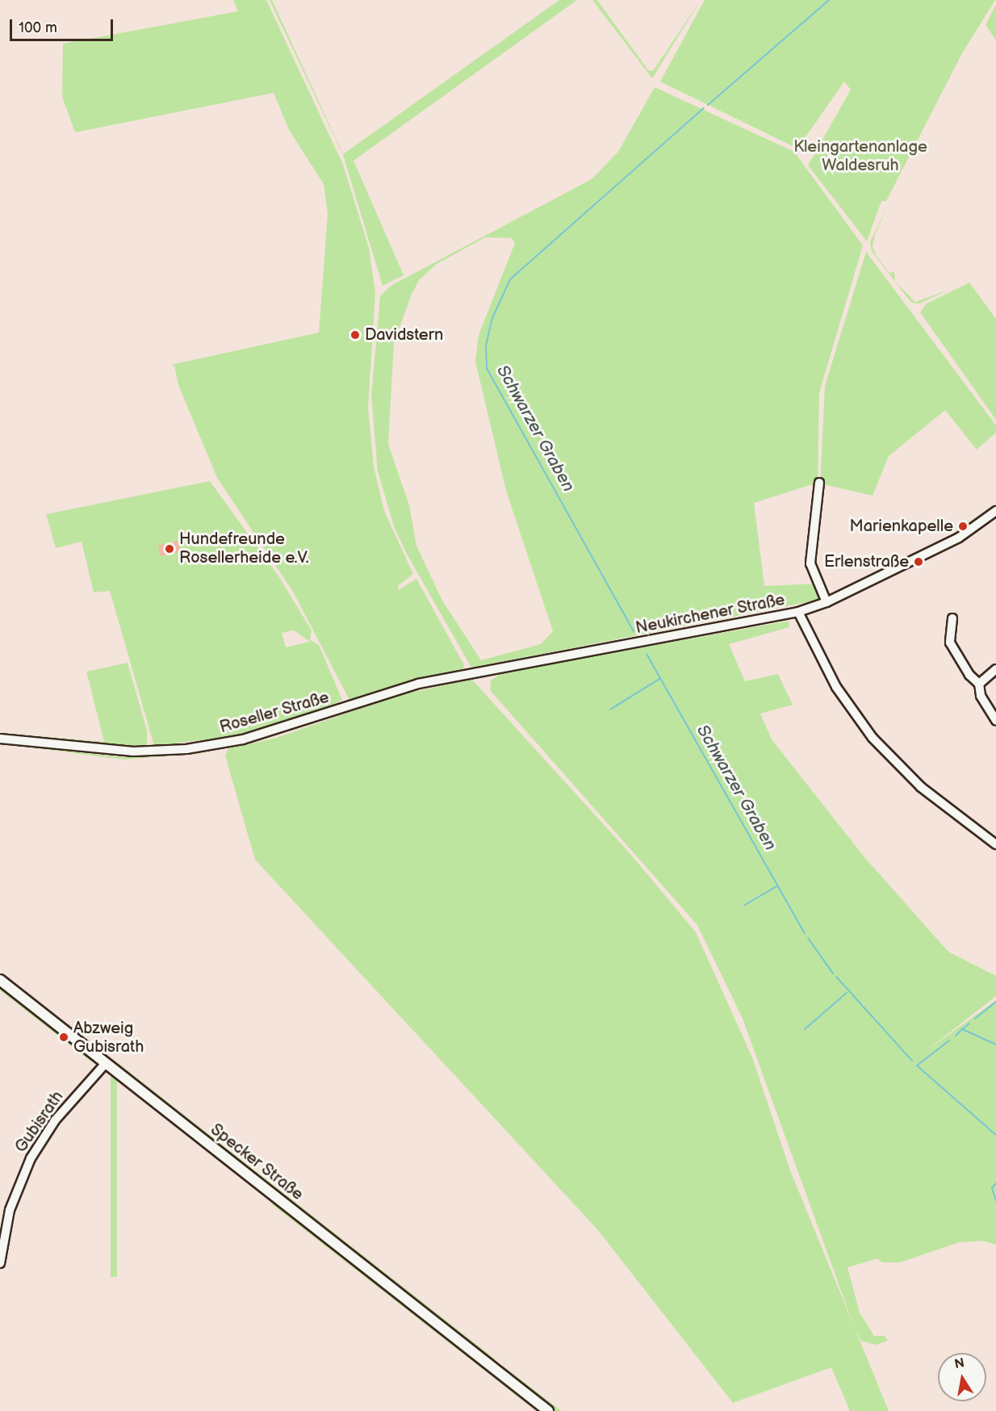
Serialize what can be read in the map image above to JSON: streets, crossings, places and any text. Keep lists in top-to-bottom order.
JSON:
{
  "streets": {
    "main road": ["Specker Straße"],
    "street": ["Neukirchener Straße", "Roseller Straße", "Gubisrath"]
  },
  "crossings": [
    ["Neukirchener Straße", "Roseller Straße"],
    ["Gubisrath", "Specker Straße"]
  ],
  "water": ["Schwarzer Graben"],
  "parks": ["Kleingartenanlage Waldesruh"],
  "places": [
    "Davidstern",
    "Marienkapelle",
    "Hundefreunde Rosellerheide e.V.",
    "Erlenstraße",
    "Abzweig Gubisrath"
  ],
  "scale_bar": "100 m",
  "north": "top"
}
